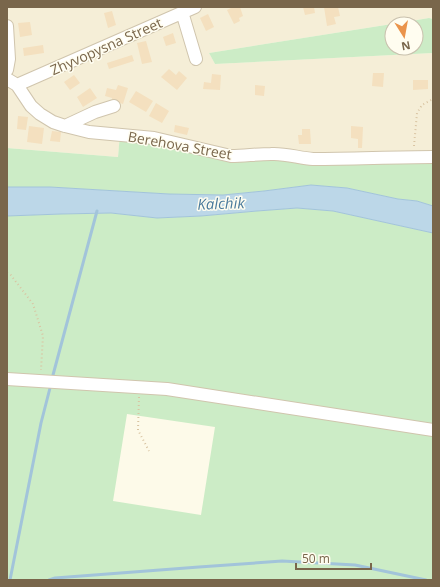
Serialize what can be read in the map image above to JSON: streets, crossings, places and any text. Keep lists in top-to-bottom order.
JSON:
{
  "streets": {
    "street": ["Zhyvopysna Street", "Berehova Street"]
  },
  "crossings": [
    ["Zhyvopysna Street", "Berehova Street"]
  ],
  "water": ["Kalchik"],
  "scale_bar": "50 m",
  "north": "bottom"
}
